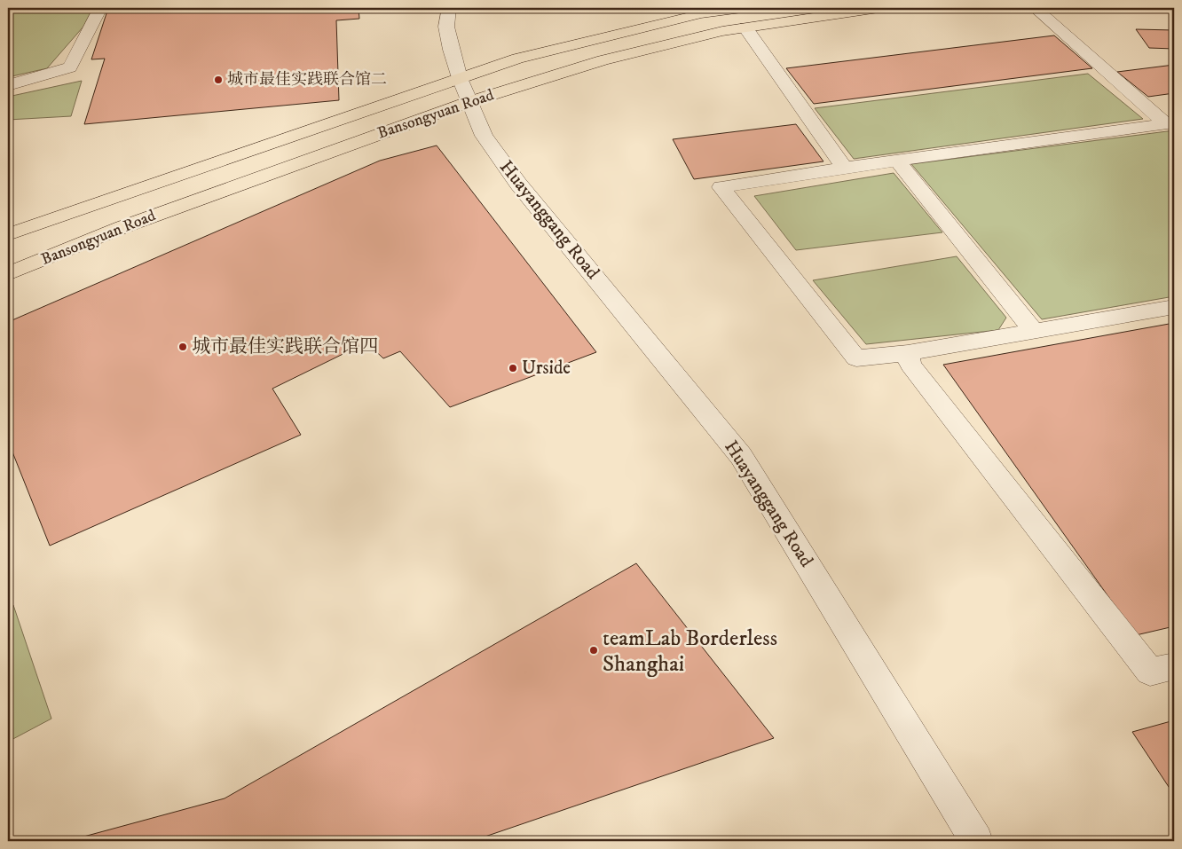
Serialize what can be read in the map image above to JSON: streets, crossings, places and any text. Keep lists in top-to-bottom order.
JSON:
{
  "streets": {
    "main road": ["Bansongyuan Road"],
    "street": ["Huayanggang Road"]
  },
  "crossings": [
    ["Bansongyuan Road", "Huayanggang Road"]
  ],
  "places": [
    "城市最佳实践联合馆二",
    "城市最佳实践联合馆四",
    "Urside",
    "teamLab Borderless Shanghai"
  ]
}
